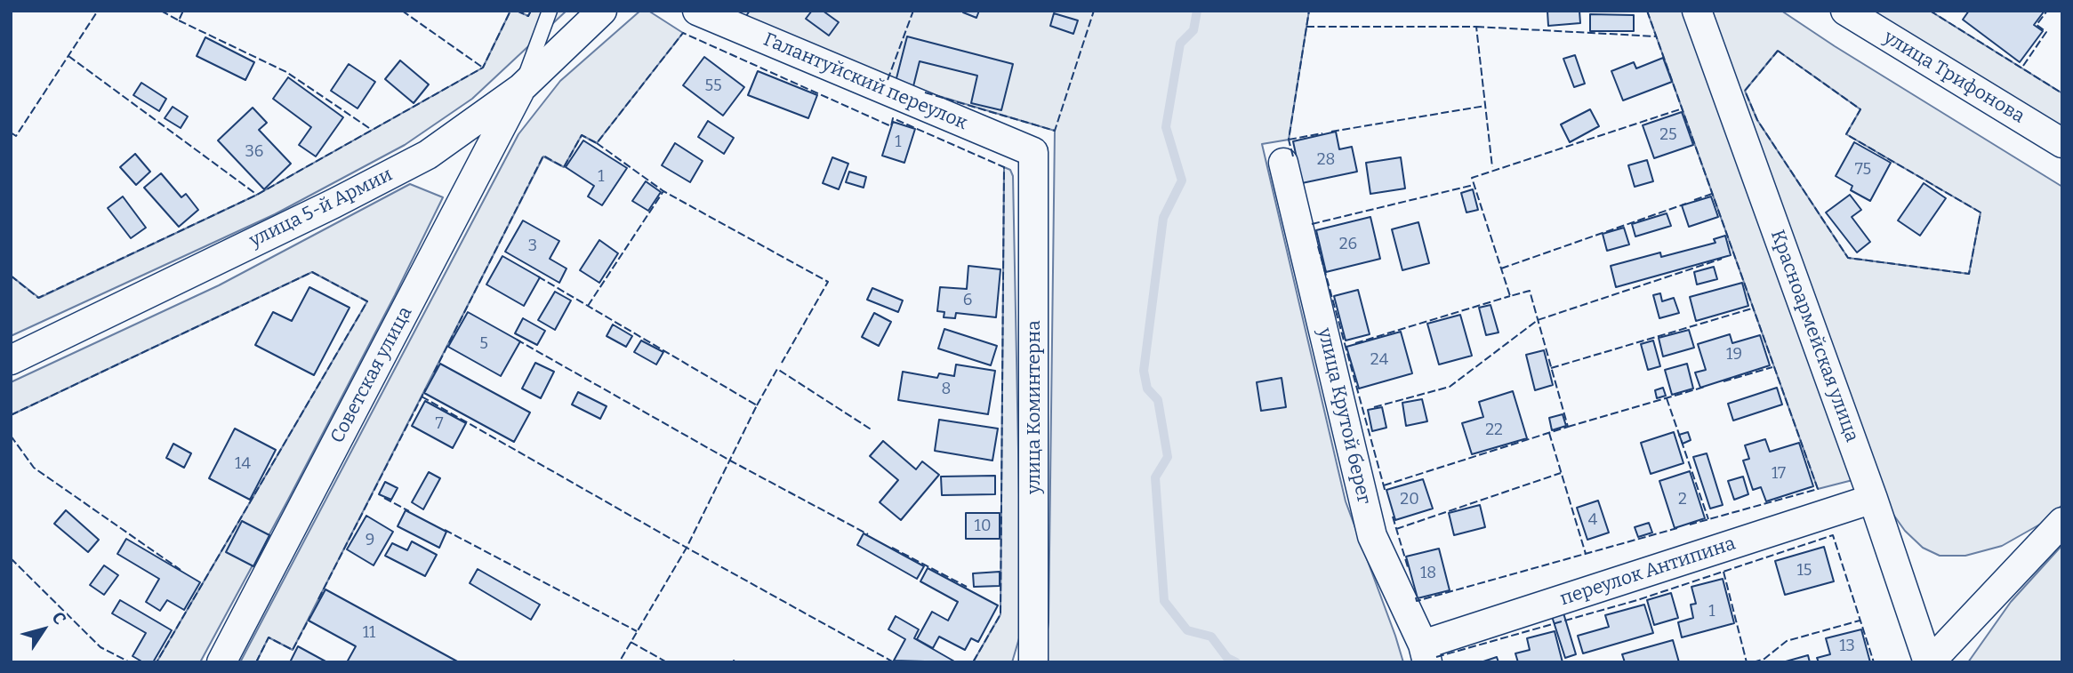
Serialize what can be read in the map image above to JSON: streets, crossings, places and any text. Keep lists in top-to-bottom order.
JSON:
{
  "streets": {
    "street": [
      "улица Трифонова",
      "Галантуйский переулок",
      "улица 5-й Армии",
      "Красноармейская улица",
      "Советская улица",
      "улица Коминтерна",
      "улица Крутой берег",
      "переулок Антипина"
    ]
  },
  "crossings": [
    ["Галантуйский переулок", "улица Коминтерна"],
    ["улица 5-й Армии", "Советская улица"],
    ["Красноармейская улица", "переулок Антипина"],
    ["улица Крутой берег", "переулок Антипина"]
  ],
  "house_numbers": [
    "55",
    "25",
    "1",
    "36",
    "28",
    "75",
    "1",
    "26",
    "3",
    "6",
    "5",
    "19",
    "24",
    "8",
    "7",
    "22",
    "14",
    "17",
    "20",
    "2",
    "4",
    "10",
    "9",
    "15",
    "18",
    "1",
    "11",
    "13"
  ],
  "north": "top right"
}
